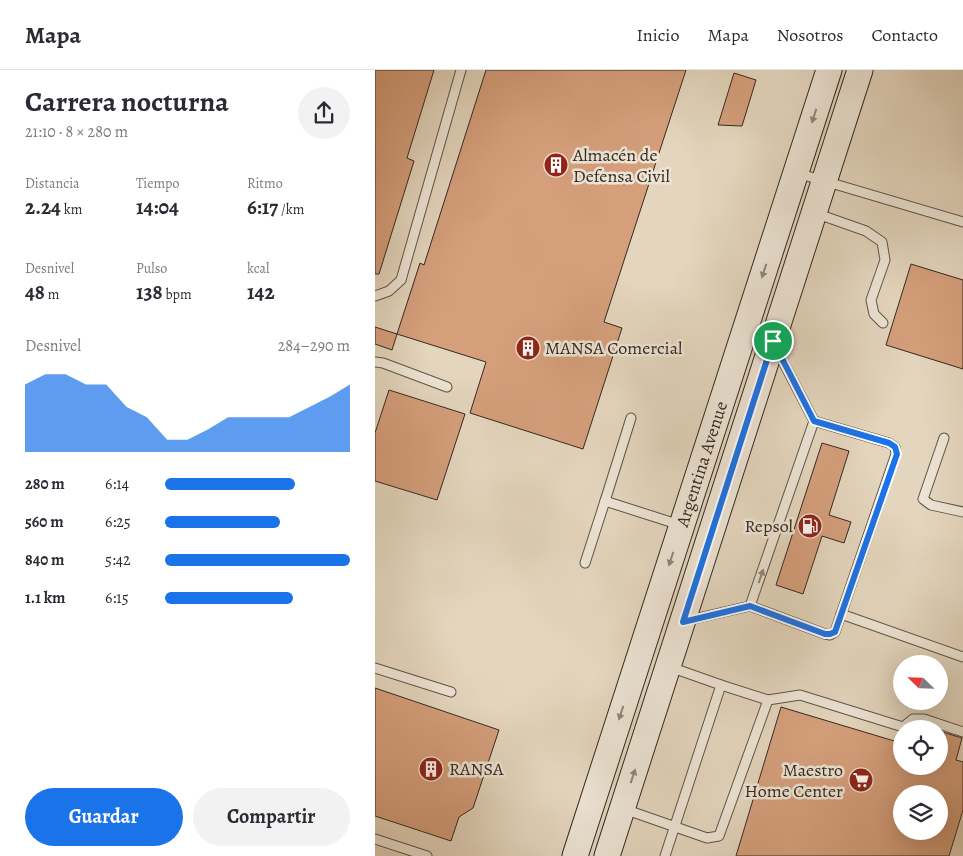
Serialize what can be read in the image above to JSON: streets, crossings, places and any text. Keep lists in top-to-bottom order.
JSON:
{
  "streets": {
    "main road": ["Argentina Avenue"]
  },
  "places": {
    "building": ["Almacén de Defensa Civil", "MANSA Comercial", "RANSA"],
    "fuel station": ["Repsol"],
    "supermarket": ["Maestro Home Center"]
  },
  "north": "top left",
  "page": {
    "header": "Mapa",
    "nav": [
      "Inicio",
      "Mapa",
      "Nosotros",
      "Contacto"
    ],
    "heading": ["Carrera nocturna", "21:10 · 8 × 280 m"],
    "stats": [
      ["Distancia", "2.24 km"],
      ["Tiempo", "14:04"],
      ["Ritmo", "6:17 /km"],
      ["Desnivel", "48 m"],
      ["Pulso", "138 bpm"],
      ["kcal", "142"]
    ],
    "chart": ["Desnivel", "284–290 m"],
    "list": [
      {
        "name": "280 m",
        "note": "6:14"
      },
      {
        "name": "560 m",
        "note": "6:25"
      },
      {
        "name": "840 m",
        "note": "5:42"
      },
      {
        "name": "1.1 km",
        "note": "6:15"
      }
    ],
    "buttons": ["Guardar", "Compartir"]
  }
}
